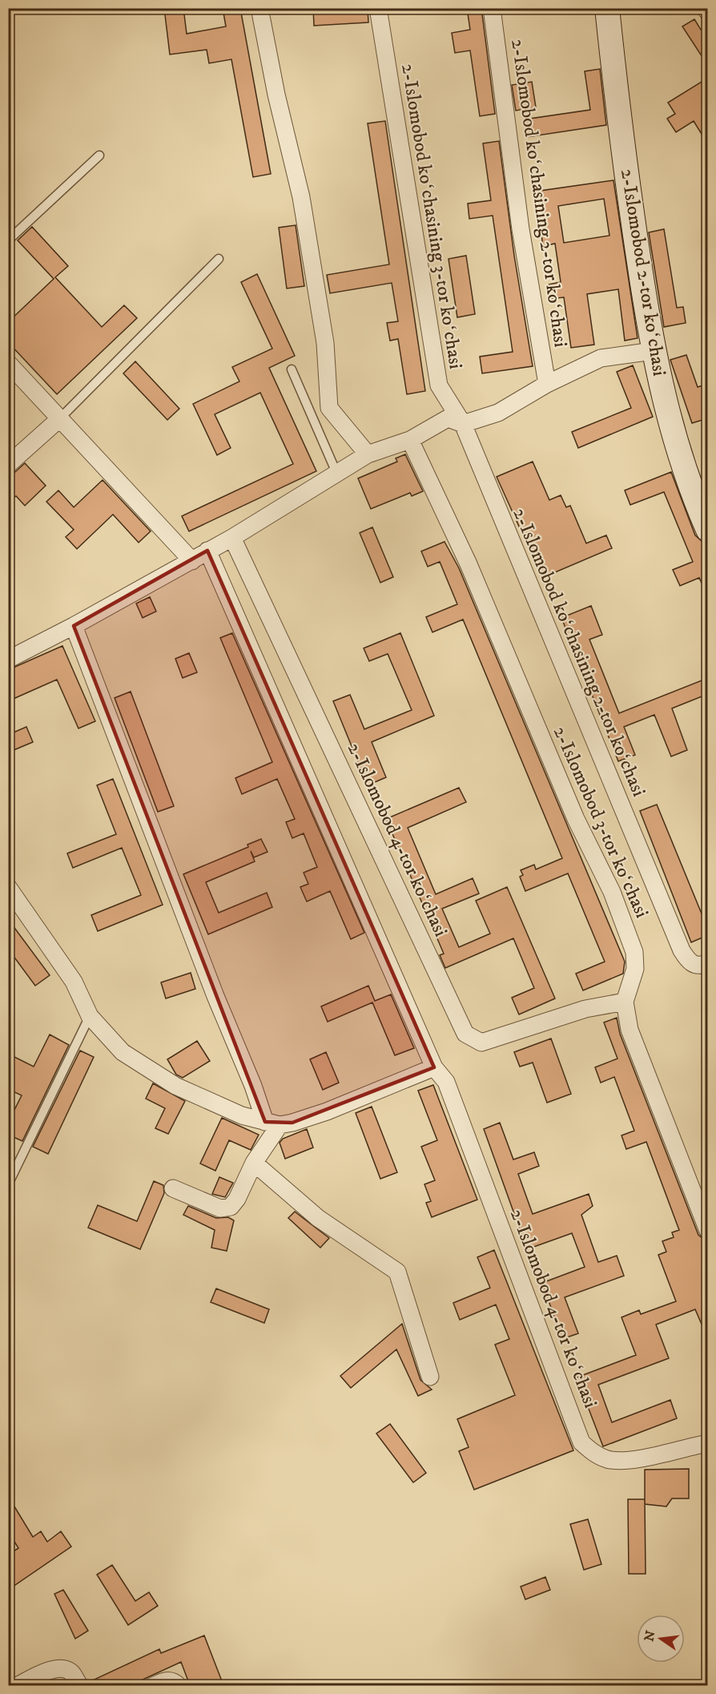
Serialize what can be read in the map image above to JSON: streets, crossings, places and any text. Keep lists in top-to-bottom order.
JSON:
{
  "streets": {
    "street": [
      "2-Islomobod koʻchasining 2-tor koʻchasi",
      "2-Islomobod koʻchasining 3-tor koʻchasi",
      "2-Islomobod 2-tor koʻchasi",
      "2-Islomobod 3-tor koʻchasi",
      "2-Islomobod 4-tor koʻchasi"
    ]
  },
  "crossings": [
    ["2-Islomobod koʻchasining 2-tor koʻchasi", "2-Islomobod koʻchasining 3-tor koʻchasi"],
    ["2-Islomobod koʻchasining 2-tor koʻchasi", "2-Islomobod 2-tor koʻchasi"],
    ["2-Islomobod 3-tor koʻchasi", "2-Islomobod 4-tor koʻchasi"]
  ],
  "north": "left"
}
